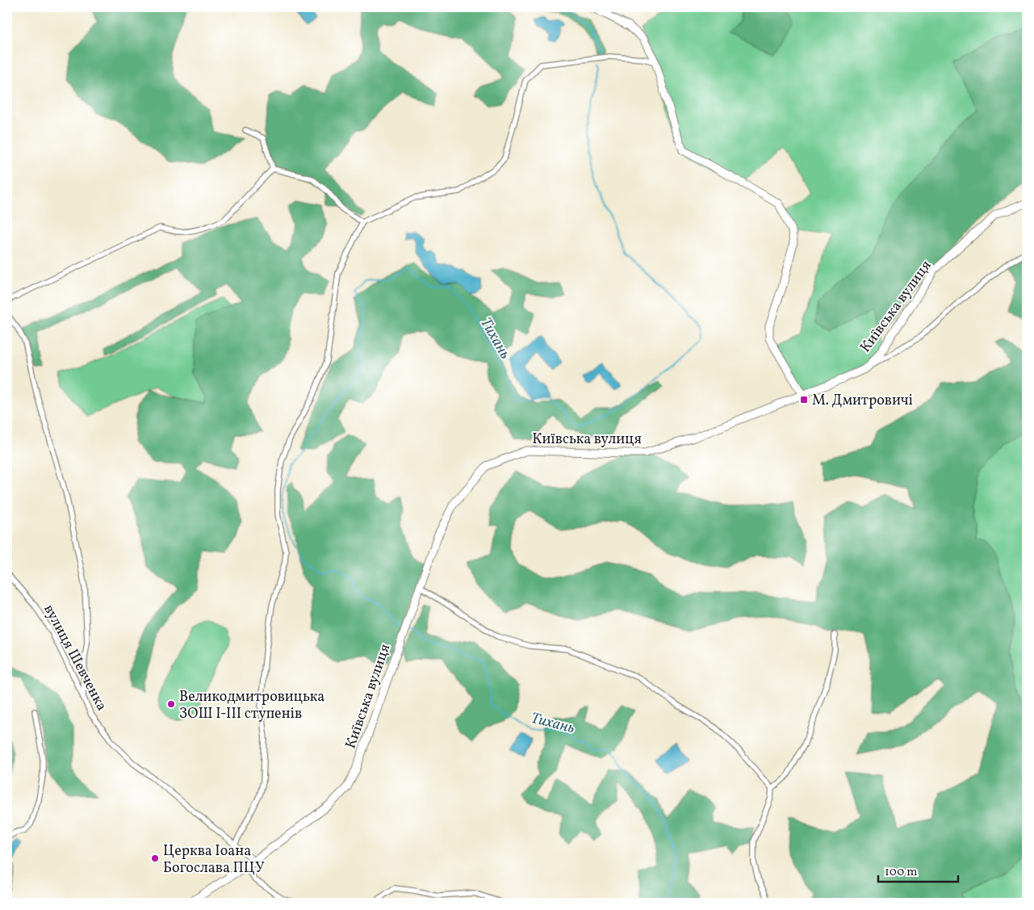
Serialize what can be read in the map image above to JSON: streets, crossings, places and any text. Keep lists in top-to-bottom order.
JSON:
{
  "streets": {
    "main road": ["Київська вулиця"],
    "street": ["вулиця Шевченка"]
  },
  "crossings": [
    ["Київська вулиця", "вулиця Шевченка"]
  ],
  "water": ["Тихань"],
  "places": {
    "transit": ["М. Дмитровичі"],
    "other": ["Великодмитровицька ЗОШ І-ІІІ ступенів", "Церква Іоана Богослава ПЦУ"]
  },
  "scale_bar": "100 m"
}
